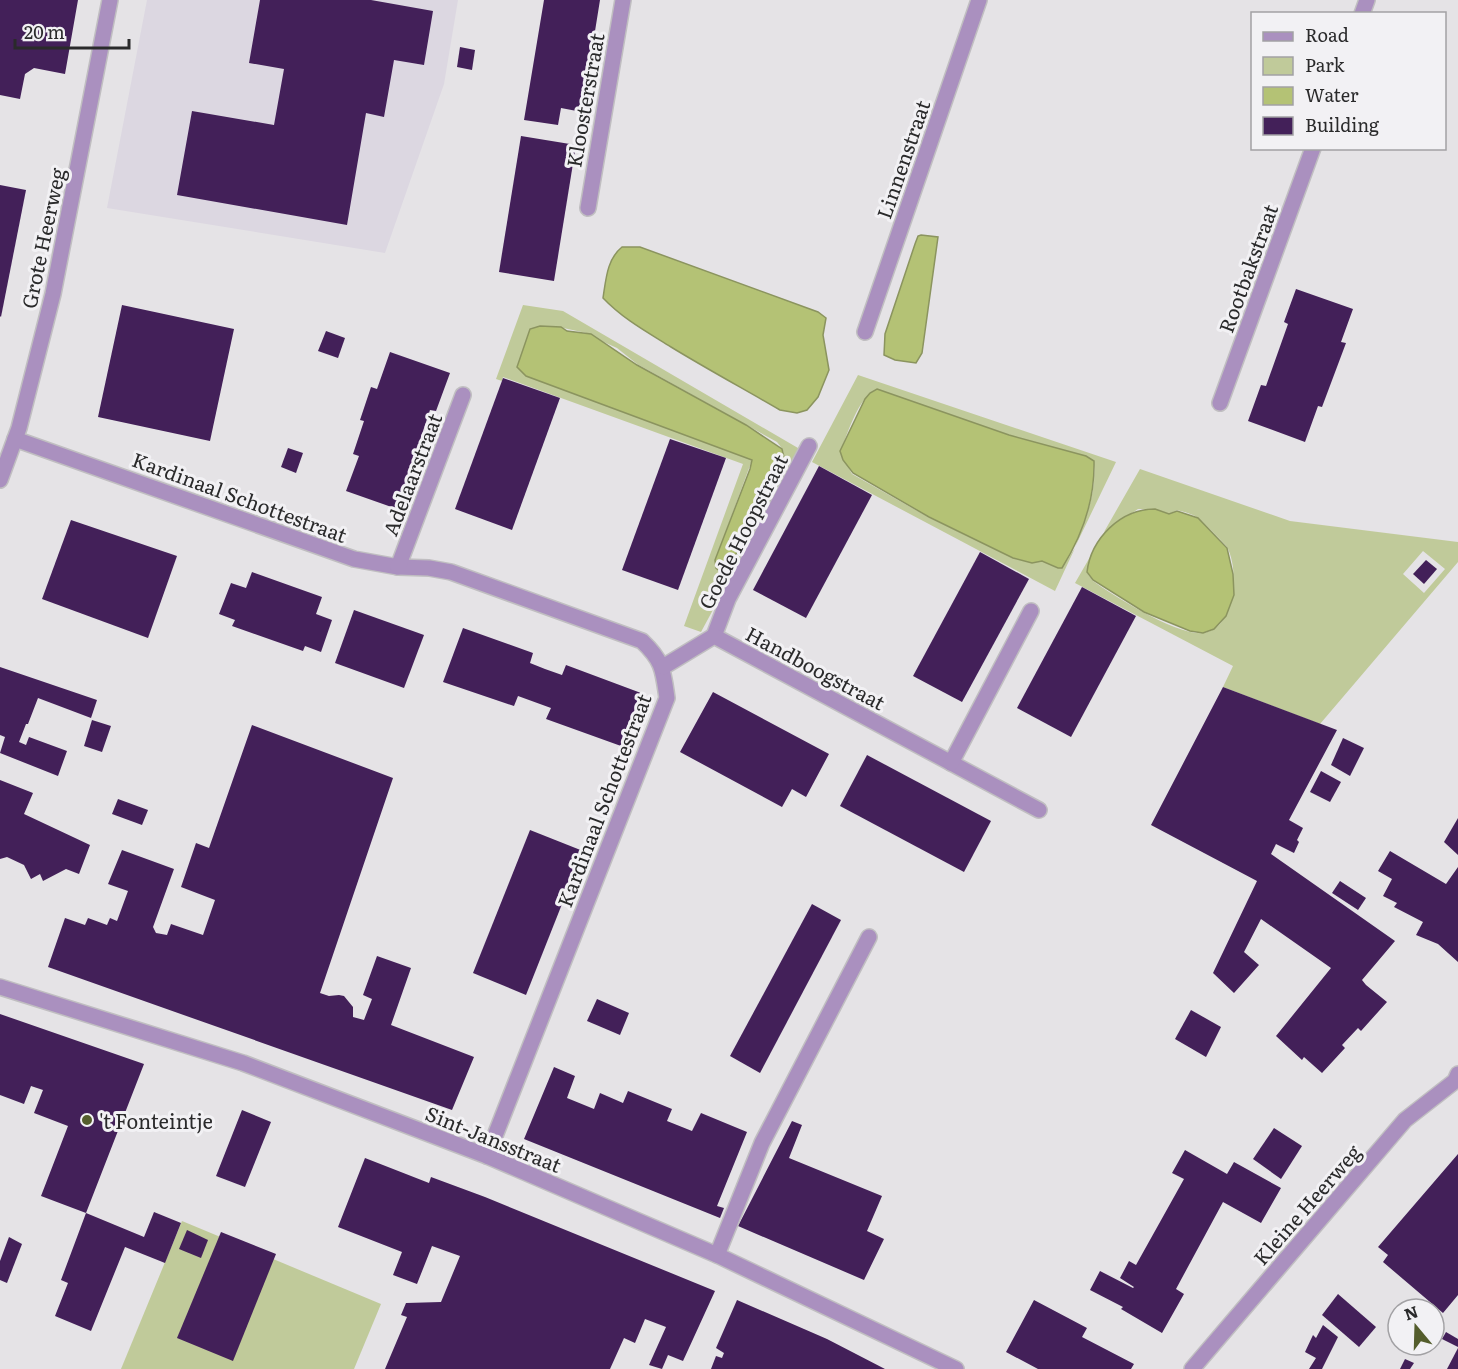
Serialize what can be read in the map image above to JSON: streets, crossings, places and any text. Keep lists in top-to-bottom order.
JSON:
{
  "streets": {
    "street": [
      "Kloosterstraat",
      "Linnenstraat",
      "Grote Heerweg",
      "Rootbakstraat",
      "Adelaarstraat",
      "Kardinaal Schottestraat",
      "Goede Hoopstraat",
      "Handboogstraat",
      "Sint-Jansstraat",
      "Kleine Heerweg"
    ]
  },
  "crossings": [
    ["Grote Heerweg", "Kardinaal Schottestraat"],
    ["Adelaarstraat", "Kardinaal Schottestraat"],
    ["Kardinaal Schottestraat", "Handboogstraat"],
    ["Kardinaal Schottestraat", "Sint-Jansstraat"],
    ["Goede Hoopstraat", "Handboogstraat"]
  ],
  "places": ["'t Fonteintje"],
  "legend": [
    "Road",
    "Park",
    "Water",
    "Building"
  ],
  "scale_bar": "20 m",
  "north": "top"
}
